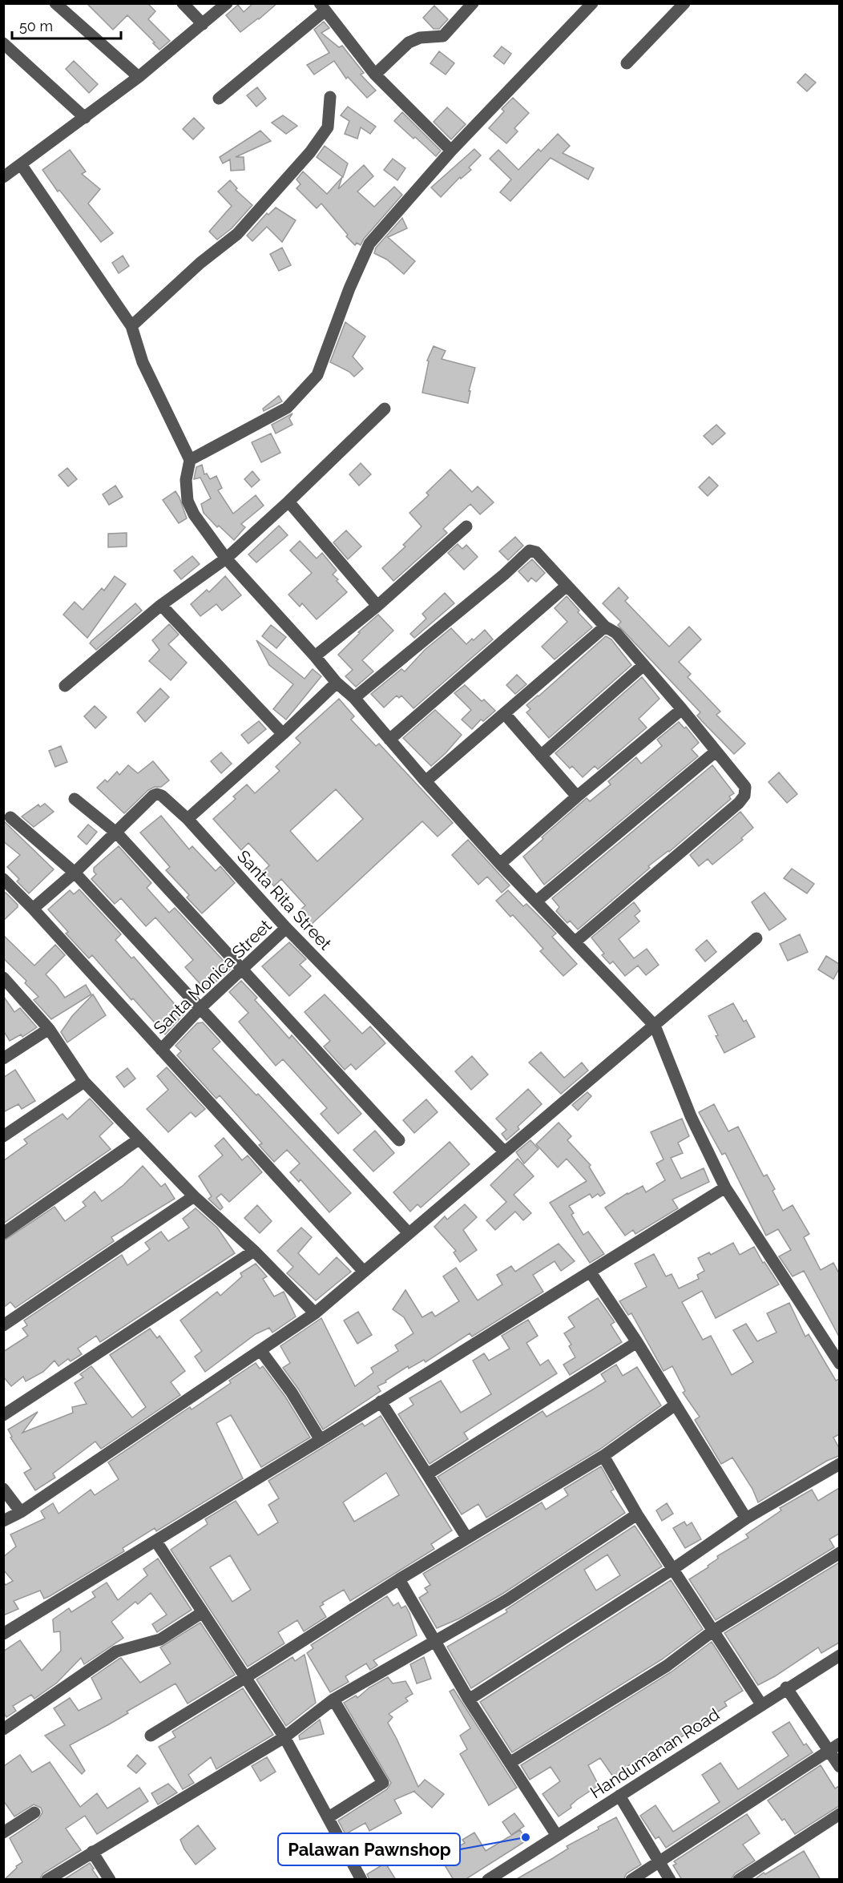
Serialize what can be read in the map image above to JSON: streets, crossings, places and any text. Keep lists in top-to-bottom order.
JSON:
{
  "streets": {
    "street": ["Santa Rita Street", "Santa Monica Street", "Handumanan Road"]
  },
  "crossings": [
    ["Santa Rita Street", "Santa Monica Street"]
  ],
  "places": ["Palawan Pawnshop"],
  "scale_bar": "50 m"
}
